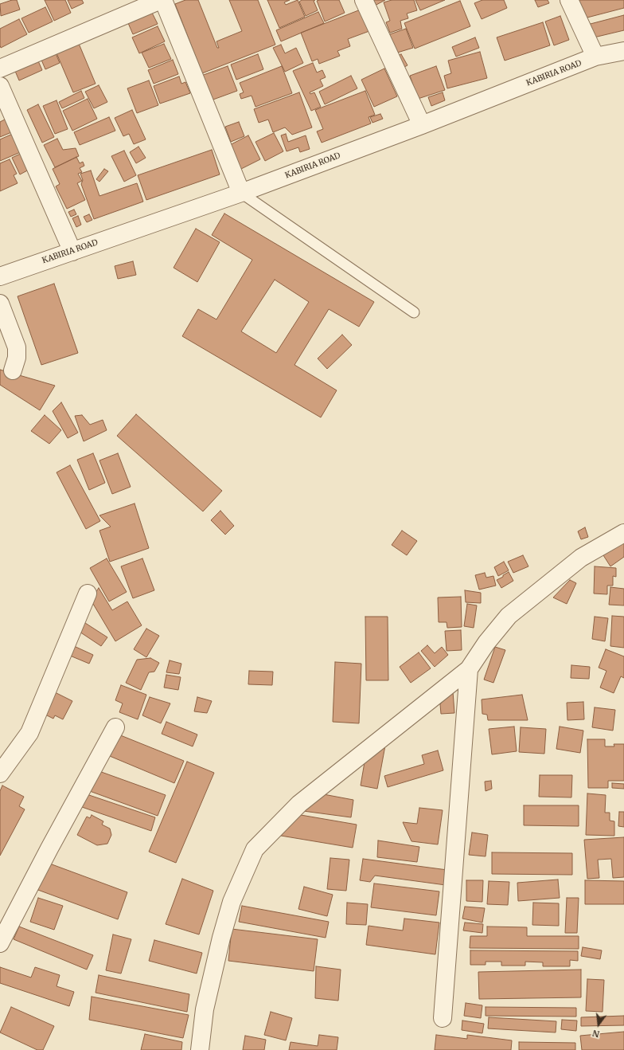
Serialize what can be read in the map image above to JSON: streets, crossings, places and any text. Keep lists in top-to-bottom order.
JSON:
{
  "streets": {
    "street": ["KABIRIA ROAD"]
  },
  "north": "bottom"
}
